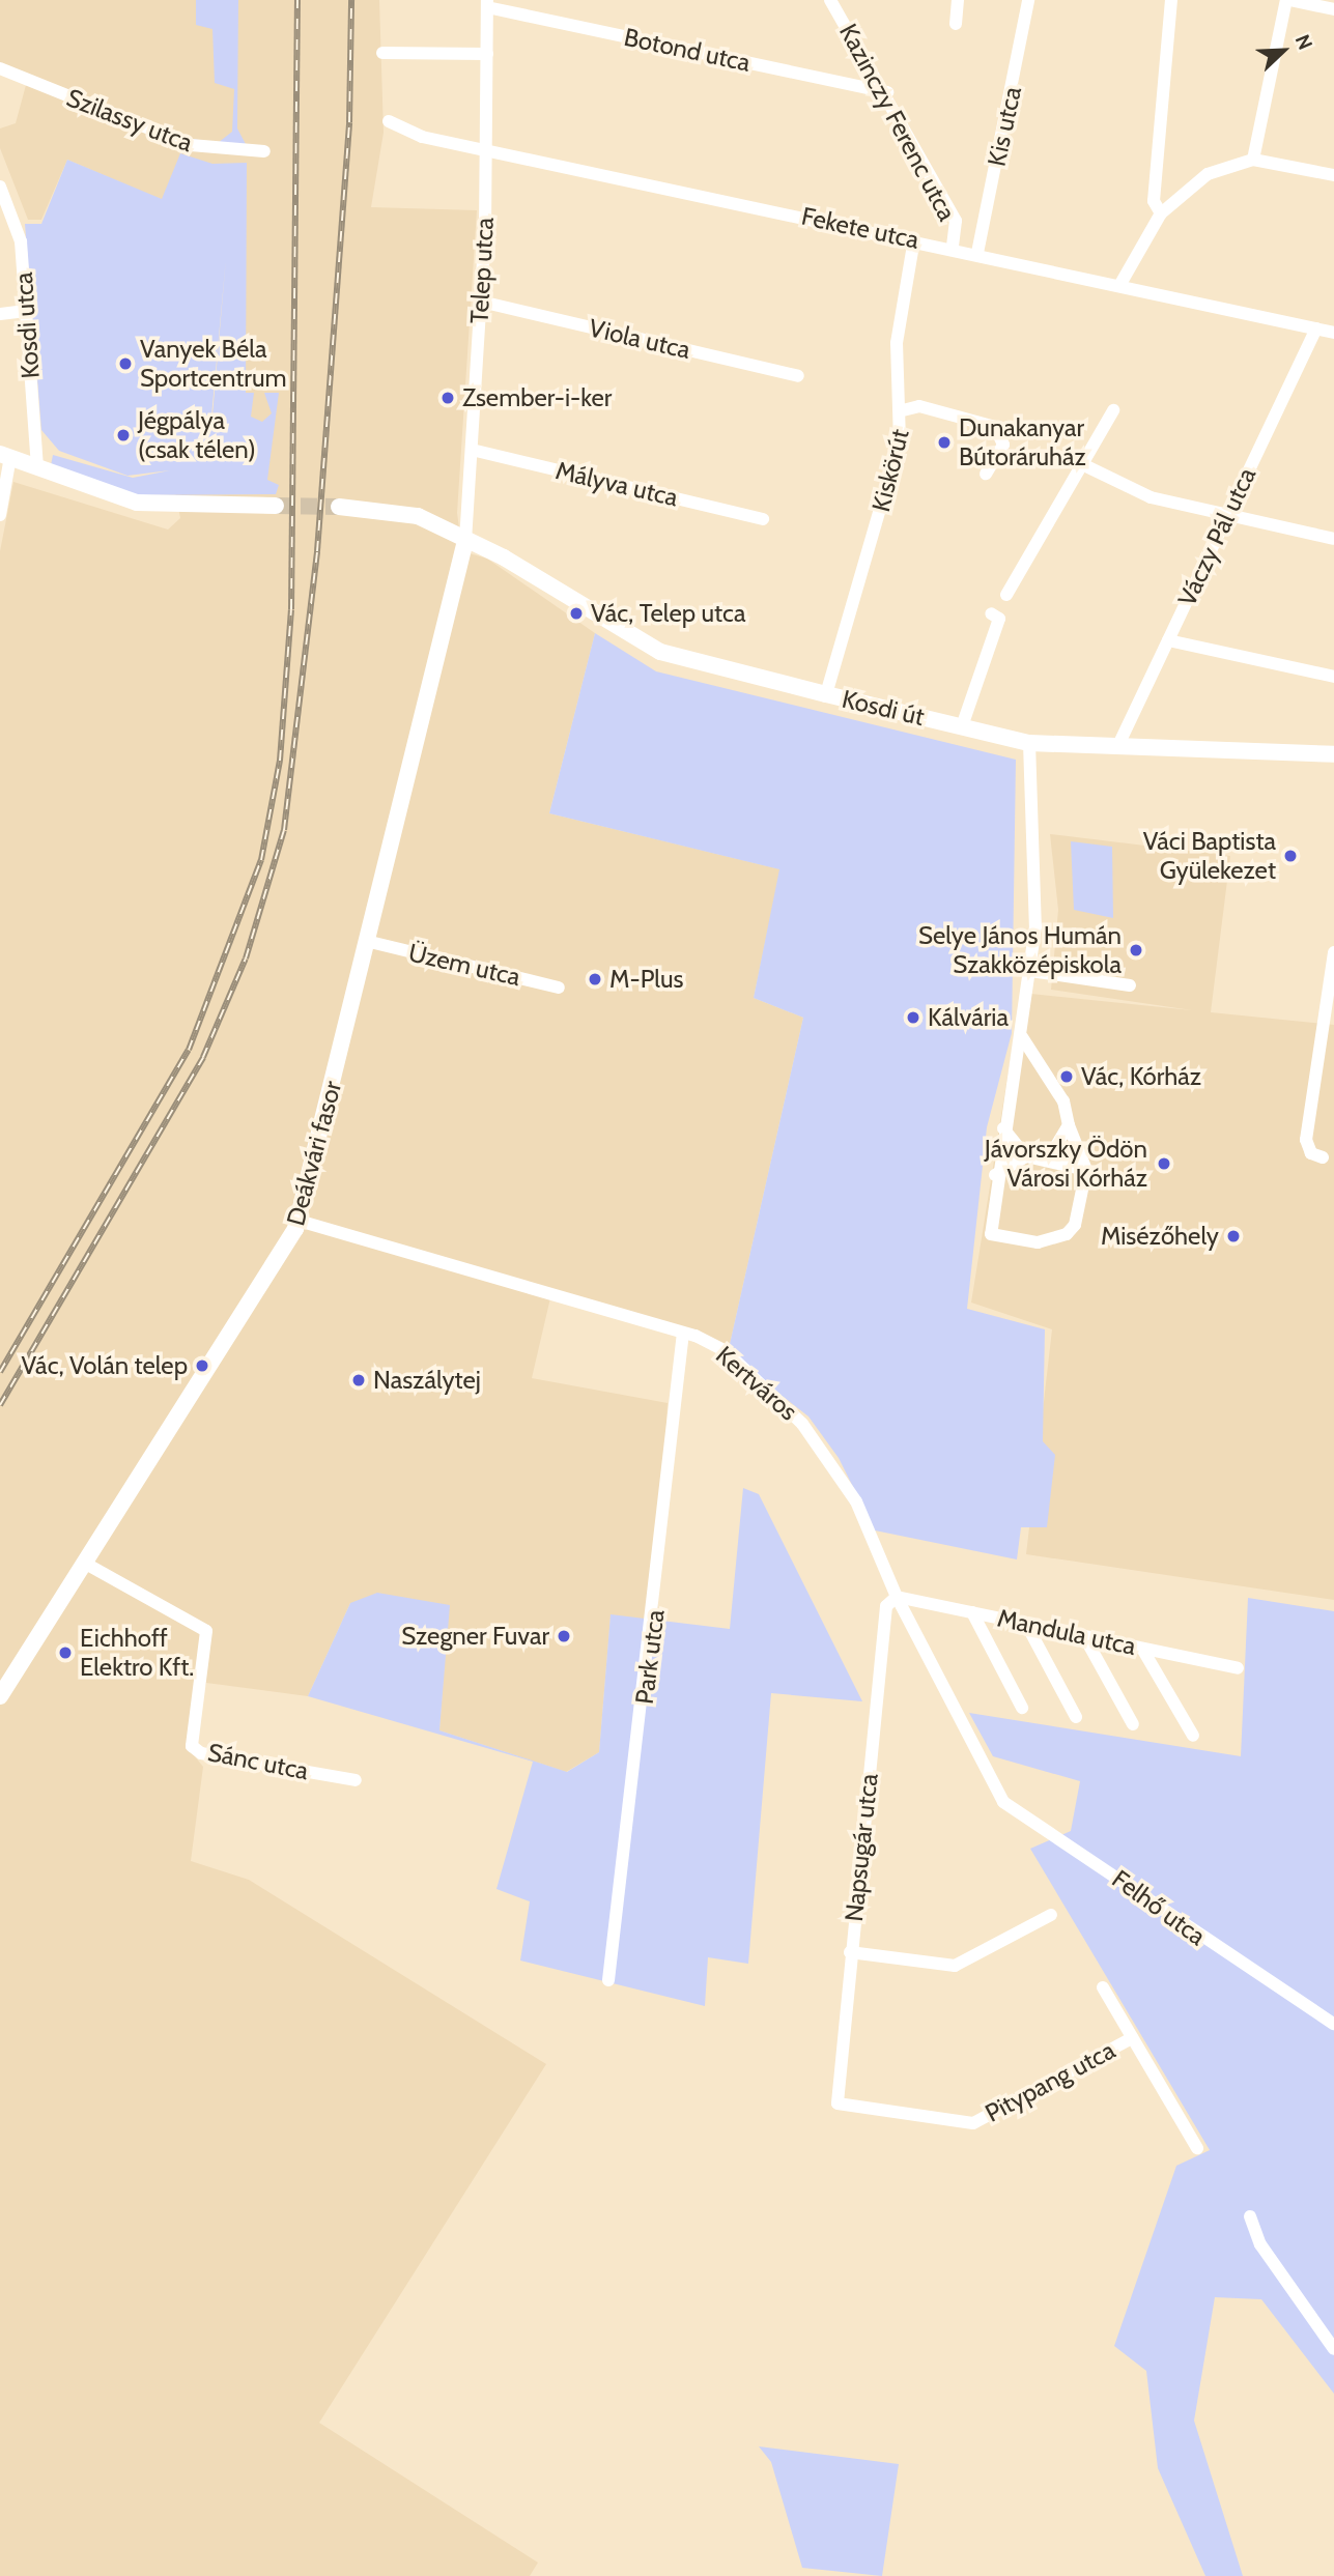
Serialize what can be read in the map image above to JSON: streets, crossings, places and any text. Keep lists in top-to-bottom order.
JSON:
{
  "streets": {
    "street": [
      "Botond utca",
      "Szilassy utca",
      "Kazinczy Ferenc utca",
      "Kis utca",
      "Fekete utca",
      "Telep utca",
      "Kosdi utca",
      "Viola utca",
      "Kiskörút",
      "Mályva utca",
      "Váczy Pál utca",
      "Kosdi út",
      "Üzem utca",
      "Deákvári fasor",
      "Kertváros",
      "Mandula utca",
      "Park utca",
      "Sánc utca",
      "Napsugár utca",
      "Felhő utca",
      "Pitypang utca"
    ]
  },
  "crossings": [
    ["Botond utca", "Kazinczy Ferenc utca"],
    ["Botond utca", "Telep utca"],
    ["Kazinczy Ferenc utca", "Fekete utca"],
    ["Kis utca", "Fekete utca"],
    ["Fekete utca", "Telep utca"],
    ["Fekete utca", "Kiskörút"],
    ["Fekete utca", "Váczy Pál utca"],
    ["Telep utca", "Viola utca"],
    ["Telep utca", "Mályva utca"],
    ["Telep utca", "Kosdi út"],
    ["Telep utca", "Deákvári fasor"],
    ["Kiskörút", "Kosdi út"],
    ["Váczy Pál utca", "Kosdi út"],
    ["Kosdi út", "Deákvári fasor"],
    ["Üzem utca", "Deákvári fasor"],
    ["Deákvári fasor", "Kertváros"],
    ["Deákvári fasor", "Sánc utca"],
    ["Kertváros", "Mandula utca"],
    ["Kertváros", "Park utca"],
    ["Kertváros", "Napsugár utca"],
    ["Kertváros", "Felhő utca"],
    ["Mandula utca", "Napsugár utca"],
    ["Napsugár utca", "Pitypang utca"]
  ],
  "places": [
    "Vanyek Béla Sportcentrum",
    "Zsember-i-ker",
    "Jégpálya (csak télen)",
    "Dunakanyar Bútoráruház",
    "Vác, Telep utca",
    "Váci Baptista Gyülekezet",
    "Selye János Humán Szakközépiskola",
    "M-Plus",
    "Kálvária",
    "Vác, Kórház",
    "Jávorszky Ödön Városi Kórház",
    "Misézőhely",
    "Vác, Volán telep",
    "Naszálytej",
    "Szegner Fuvar",
    "Eichhoff Elektro Kft."
  ],
  "north": "top right"
}
